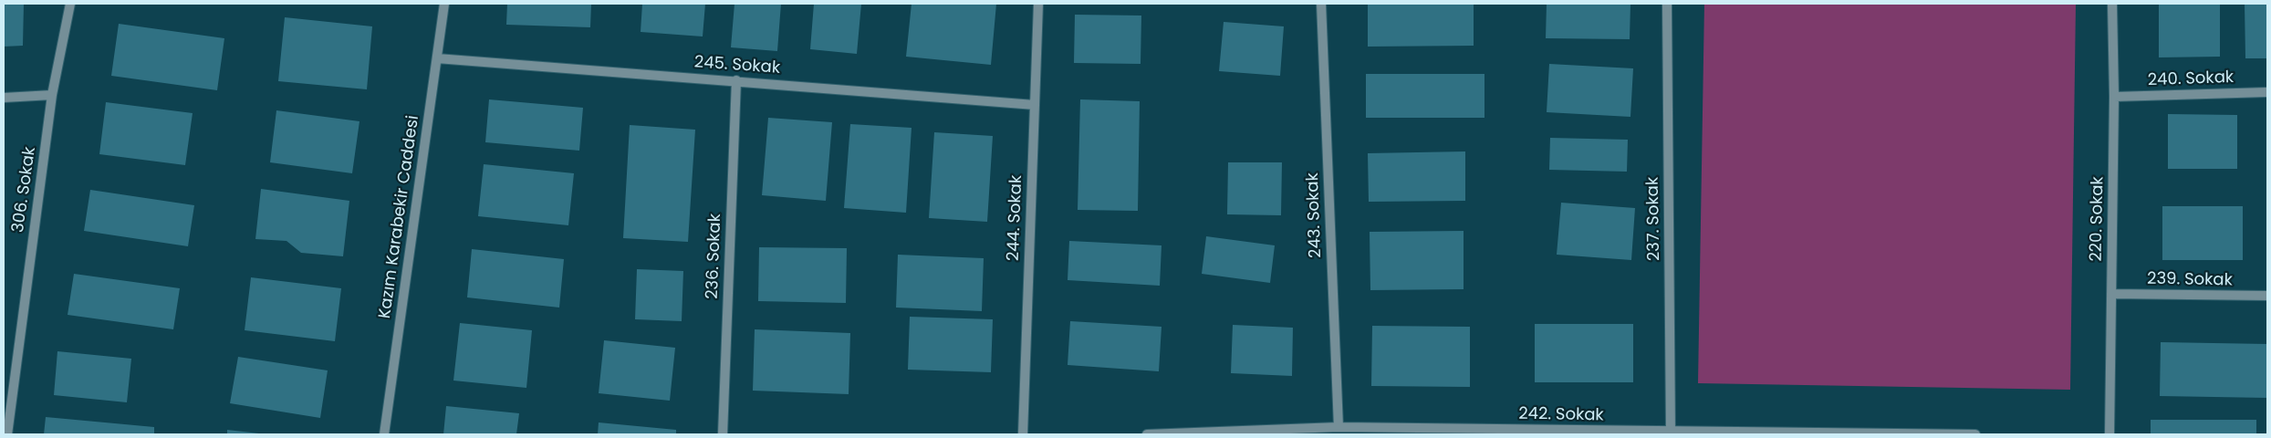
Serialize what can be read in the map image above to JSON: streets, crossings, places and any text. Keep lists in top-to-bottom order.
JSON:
{
  "streets": {
    "street": [
      "245. Sokak",
      "240. Sokak",
      "306. Sokak",
      "243. Sokak",
      "Kazım Karabekir Caddesi",
      "244. Sokak",
      "237. Sokak",
      "220. Sokak",
      "236. Sokak",
      "239. Sokak",
      "242. Sokak"
    ]
  },
  "crossings": [
    ["245. Sokak", "Kazım Karabekir Caddesi"],
    ["245. Sokak", "244. Sokak"],
    ["245. Sokak", "236. Sokak"],
    ["240. Sokak", "220. Sokak"],
    ["243. Sokak", "242. Sokak"],
    ["237. Sokak", "242. Sokak"],
    ["220. Sokak", "239. Sokak"]
  ]
}
